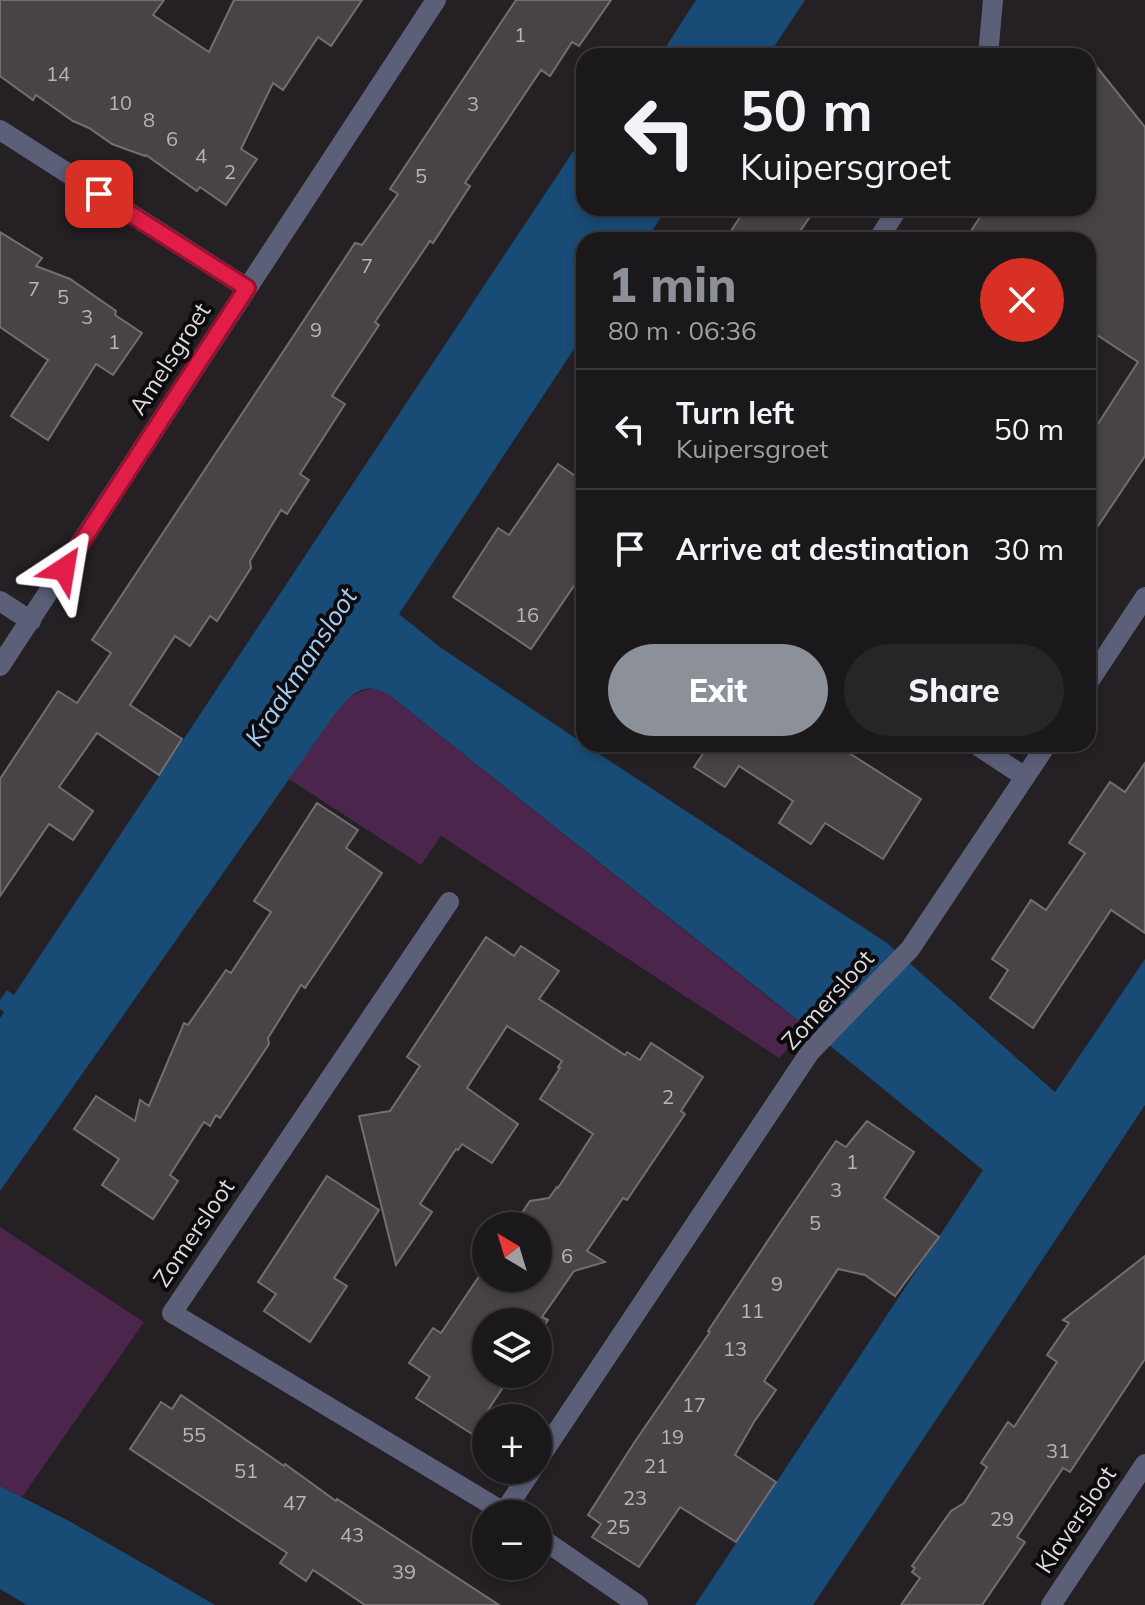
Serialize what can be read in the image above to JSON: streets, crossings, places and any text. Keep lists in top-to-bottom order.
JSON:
{
  "streets": {
    "street": ["Amelsgroet", "Zomersloot", "Klaversloot"]
  },
  "water": ["Kraakmansloot"],
  "house_numbers": [
    "1",
    "14",
    "10",
    "3",
    "8",
    "6",
    "4",
    "2",
    "5",
    "7",
    "7",
    "5",
    "3",
    "9",
    "1",
    "16",
    "2",
    "1",
    "3",
    "5",
    "6",
    "9",
    "11",
    "13",
    "17",
    "55",
    "19",
    "31",
    "21",
    "51",
    "23",
    "47",
    "29",
    "25",
    "43",
    "39"
  ],
  "north": "top left",
  "page": {
    "turn": ["50 m", "Kuipersgroet"],
    "heading": ["1 min", "80 m · 06:36"],
    "list": [
      {
        "name": "Turn left",
        "note": "Kuipersgroet",
        "value": "50 m"
      },
      {
        "name": "Arrive at destination",
        "value": "30 m"
      }
    ],
    "buttons": ["Exit", "Share"],
    "map_buttons": ["+", "−"]
  }
}
